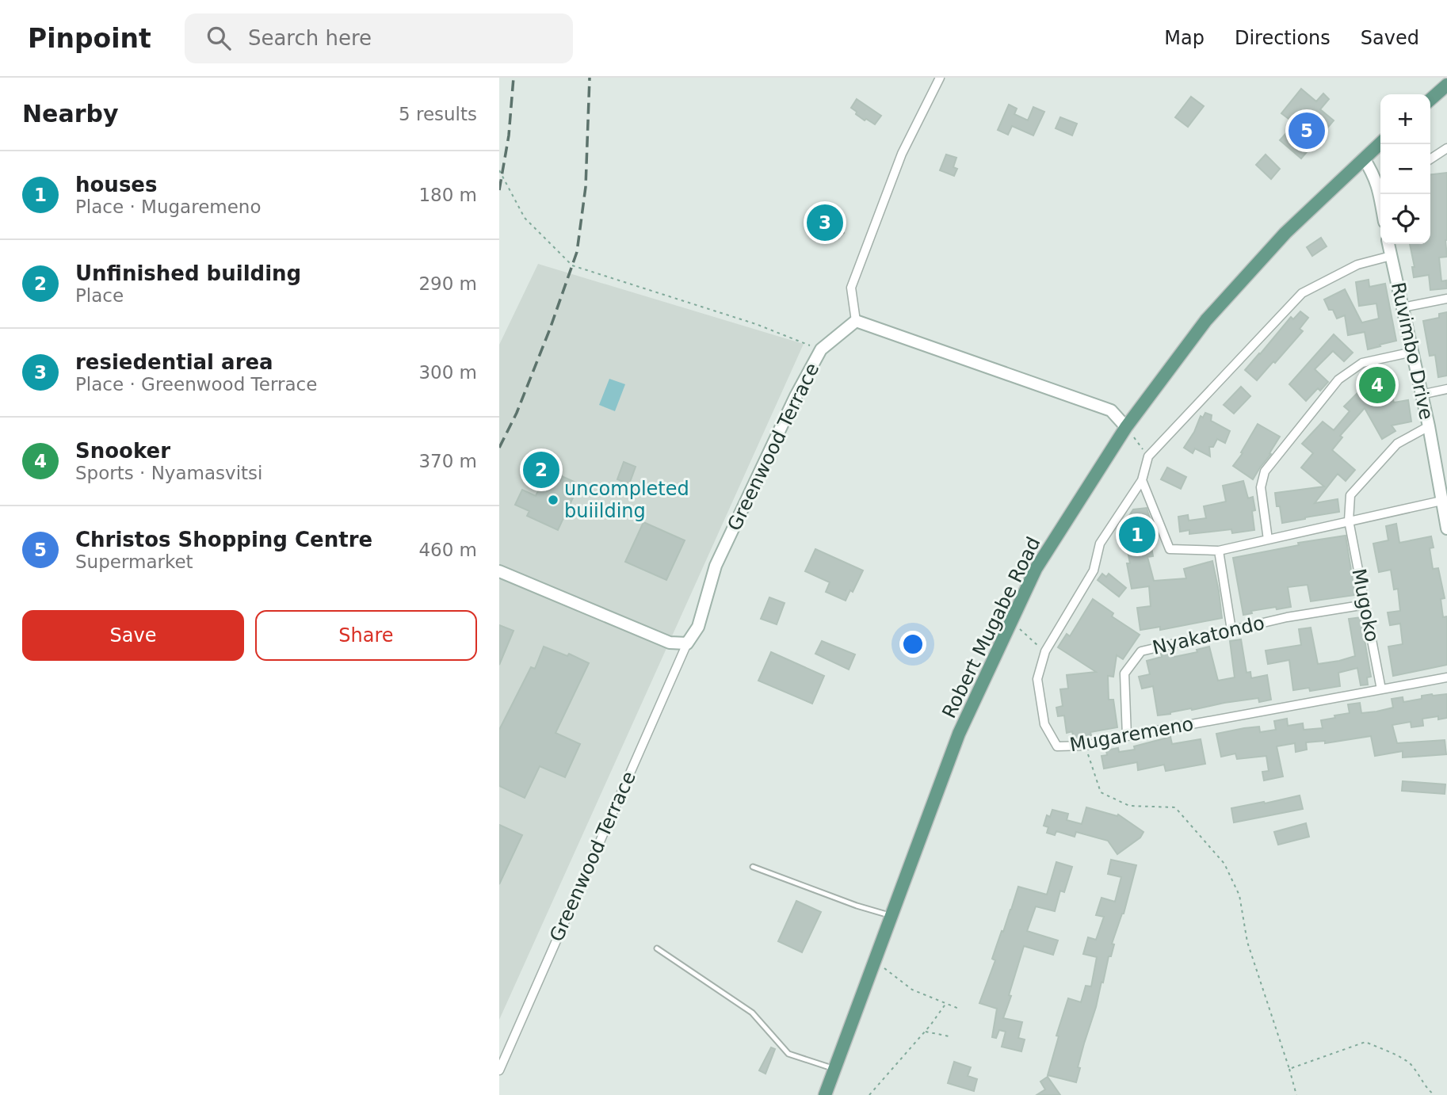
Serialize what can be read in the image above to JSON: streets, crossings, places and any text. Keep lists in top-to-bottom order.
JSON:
{
  "streets": {
    "main road": ["Robert Mugabe Road"],
    "street": [
      "Ruvimbo Drive",
      "Greenwood Terrace",
      "Mugoko",
      "Nyakatondo",
      "Mugaremeno"
    ]
  },
  "crossings": [
    ["Ruvimbo Drive", "Mugoko"],
    ["Ruvimbo Drive", "Mugaremeno"],
    ["Mugoko", "Nyakatondo"],
    ["Mugoko", "Mugaremeno"],
    ["Nyakatondo", "Mugaremeno"]
  ],
  "places": ["uncompleted buiilding"],
  "page": {
    "header": "Pinpoint",
    "search": "Search here",
    "nav": ["Map", "Directions", "Saved"],
    "heading": ["Nearby", "5 results"],
    "map_buttons": ["+", "−"],
    "pins": [
      "5",
      "3",
      "4",
      "2",
      "1"
    ],
    "list": [
      {
        "mark": "1",
        "name": "houses",
        "note": "Place · Mugaremeno",
        "value": "180 m"
      },
      {
        "mark": "2",
        "name": "Unfinished building",
        "note": "Place",
        "value": "290 m"
      },
      {
        "mark": "3",
        "name": "resiedential area",
        "note": "Place · Greenwood Terrace",
        "value": "300 m"
      },
      {
        "mark": "4",
        "name": "Snooker",
        "note": "Sports · Nyamasvitsi",
        "value": "370 m"
      },
      {
        "mark": "5",
        "name": "Christos Shopping Centre",
        "note": "Supermarket",
        "value": "460 m"
      }
    ],
    "buttons": ["Save", "Share"]
  }
}
